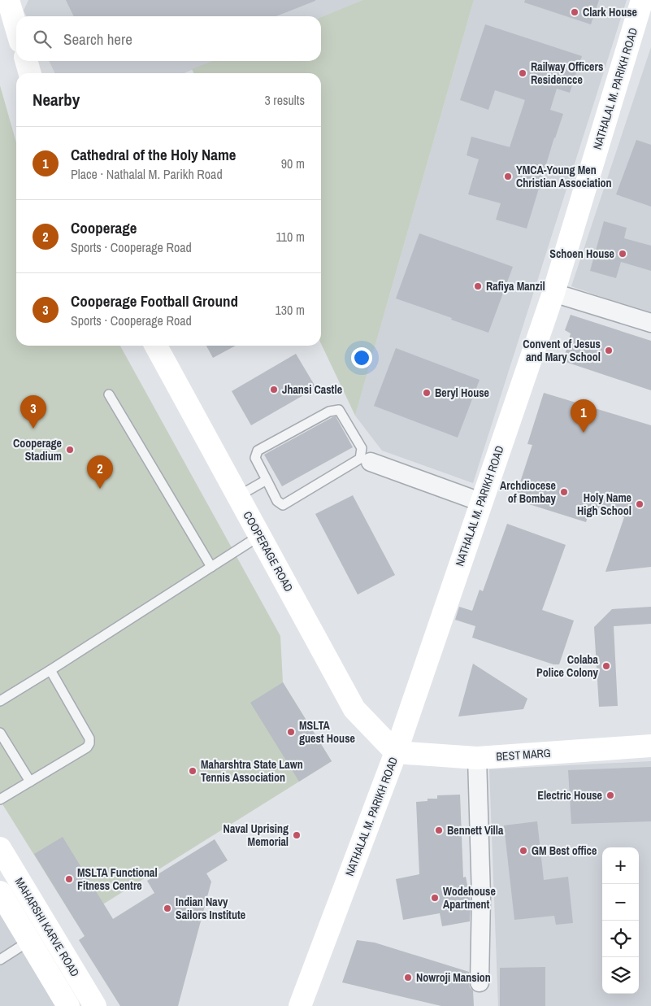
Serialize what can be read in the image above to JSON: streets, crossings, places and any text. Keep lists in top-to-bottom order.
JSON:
{
  "streets": {
    "street": [
      "NATHALAL M. PARIKH ROAD",
      "COOPERAGE ROAD",
      "BEST MARG",
      "MAHARSHI KARVE ROAD"
    ]
  },
  "crossings": [
    ["NATHALAL M. PARIKH ROAD", "COOPERAGE ROAD"],
    ["NATHALAL M. PARIKH ROAD", "BEST MARG"],
    ["COOPERAGE ROAD", "BEST MARG"]
  ],
  "places": [
    "Clark House",
    "Railway Officers Residencce",
    "YMCA-Young Men Christian Association",
    "Schoen House",
    "Rafiya Manzil",
    "Convent of Jesus and Mary School",
    "Jhansi Castle",
    "Beryl House",
    "Cooperage Stadium",
    "Archdiocese of Bombay",
    "Holy Name High School",
    "Colaba Police Colony",
    "MSLTA guest House",
    "Maharshtra State Lawn Tennis Association",
    "Electric House",
    "Bennett Villa",
    "Naval Uprising Memorial",
    "GM Best office",
    "MSLTA Functional Fitness Centre",
    "Wodehouse Apartment",
    "Indian Navy Sailors Institute",
    "Nowroji Mansion"
  ],
  "page": {
    "search": "Search here",
    "heading": ["Nearby", "3 results"],
    "list": [
      {
        "mark": "1",
        "name": "Cathedral of the Holy Name",
        "note": "Place · Nathalal M. Parikh Road",
        "value": "90 m"
      },
      {
        "mark": "2",
        "name": "Cooperage",
        "note": "Sports · Cooperage Road",
        "value": "110 m"
      },
      {
        "mark": "3",
        "name": "Cooperage Football Ground",
        "note": "Sports · Cooperage Road",
        "value": "130 m"
      }
    ],
    "pins": ["3", "1", "2"],
    "map_buttons": ["+", "−"]
  }
}
